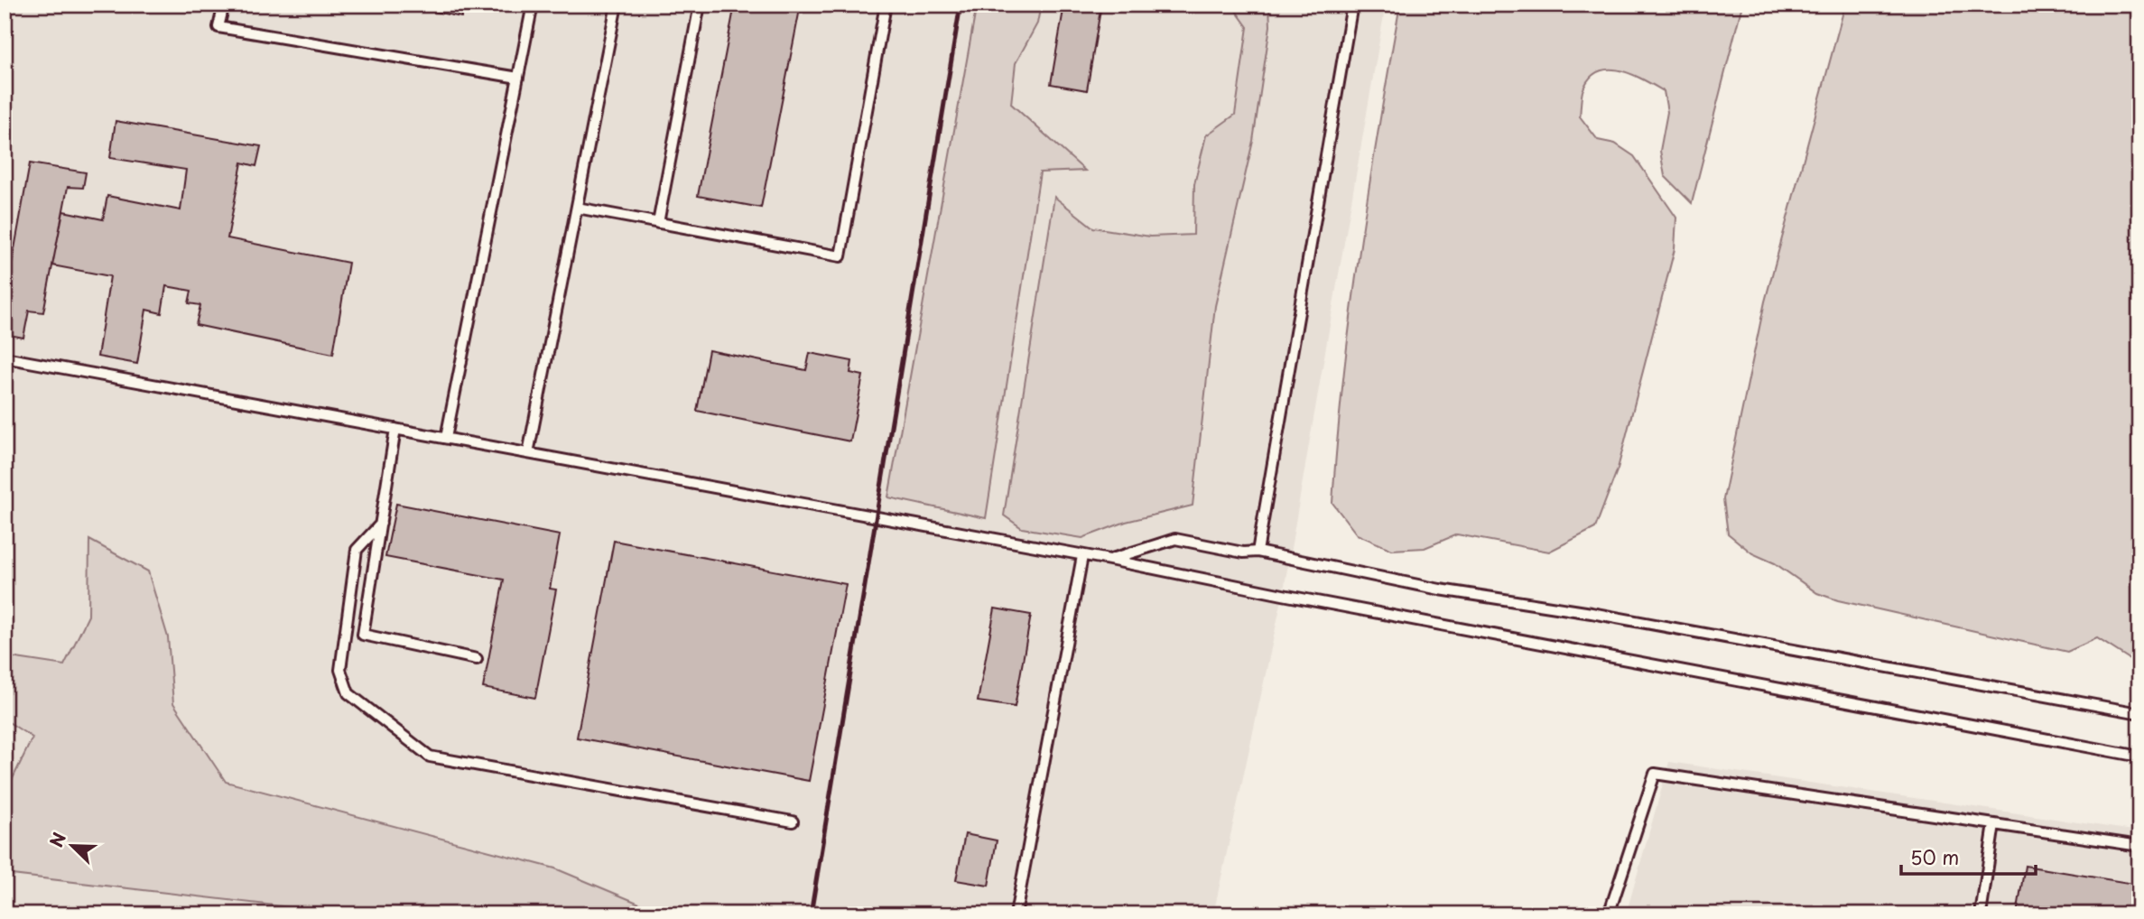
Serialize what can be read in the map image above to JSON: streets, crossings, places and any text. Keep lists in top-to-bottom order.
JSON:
{
  "scale_bar": "50 m",
  "north": "top left"
}
